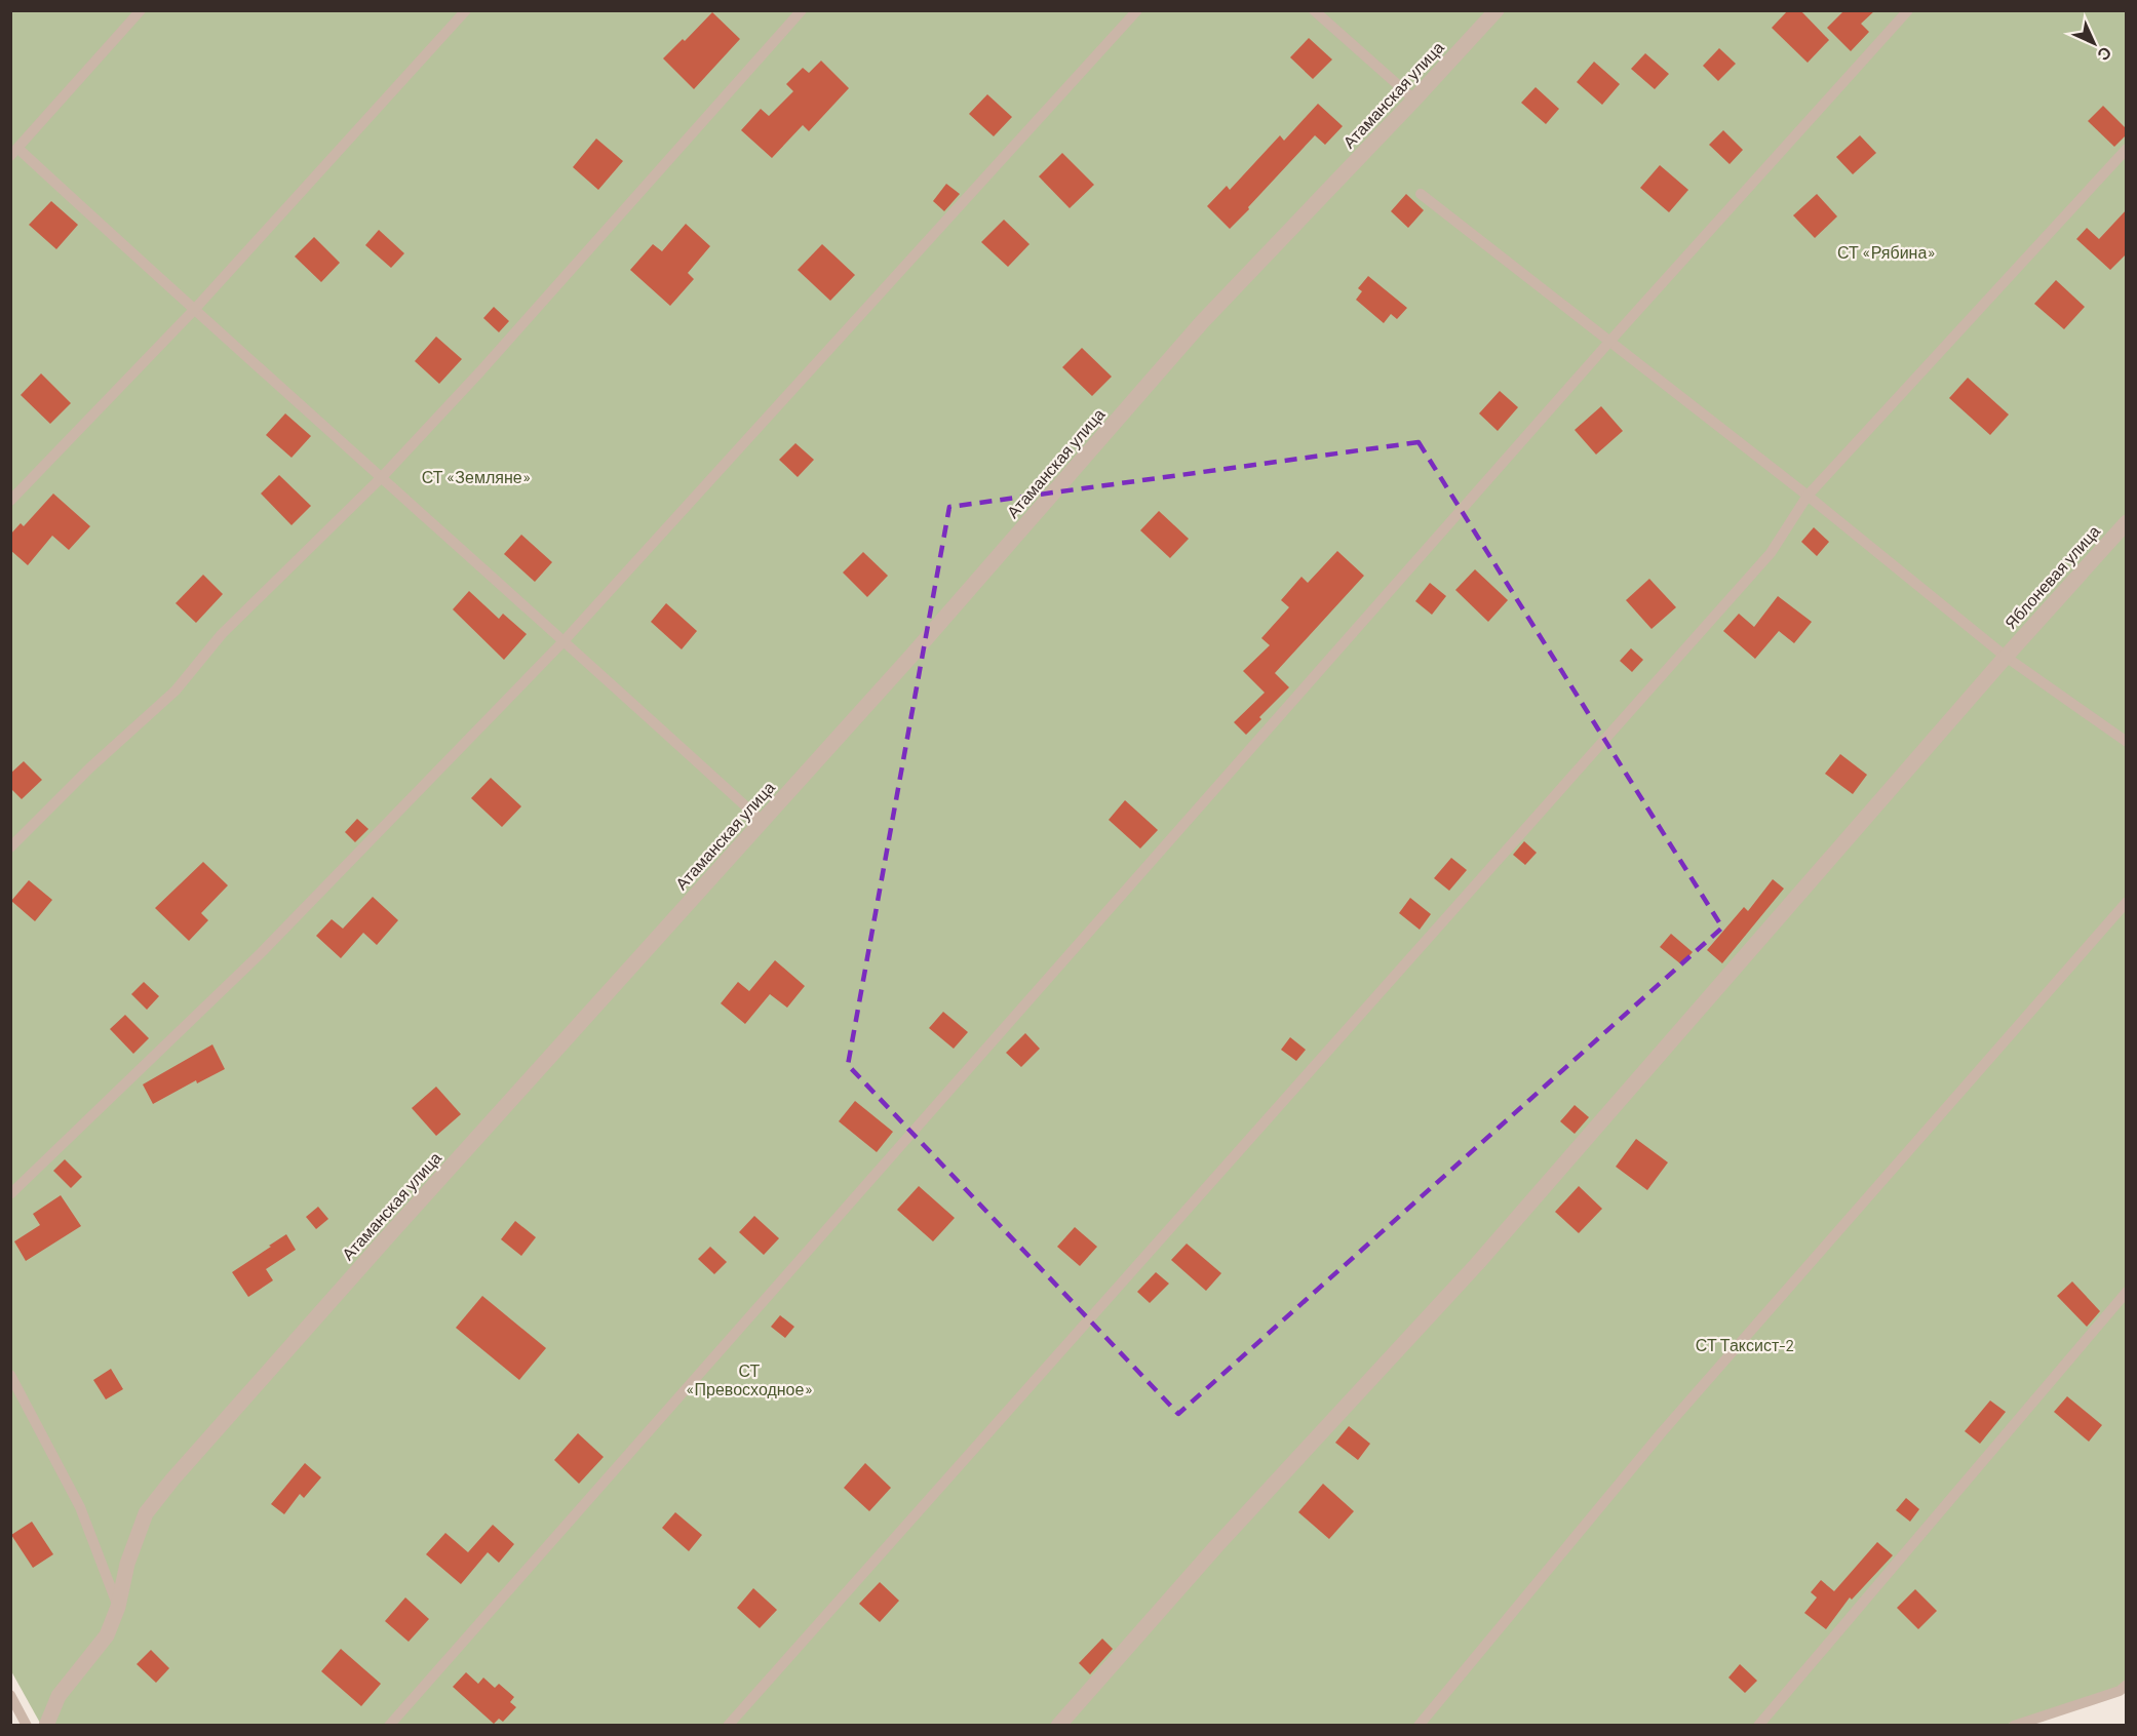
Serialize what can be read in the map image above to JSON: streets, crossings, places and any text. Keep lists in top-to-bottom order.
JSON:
{
  "streets": {
    "street": ["Атаманская улица", "Яблоневая улица"]
  },
  "parks": [
    "СТ «Рябина»",
    "СТ «Земляне»",
    "СТ Таксист-2",
    "СТ «Превосходное»"
  ],
  "north": "bottom right"
}
